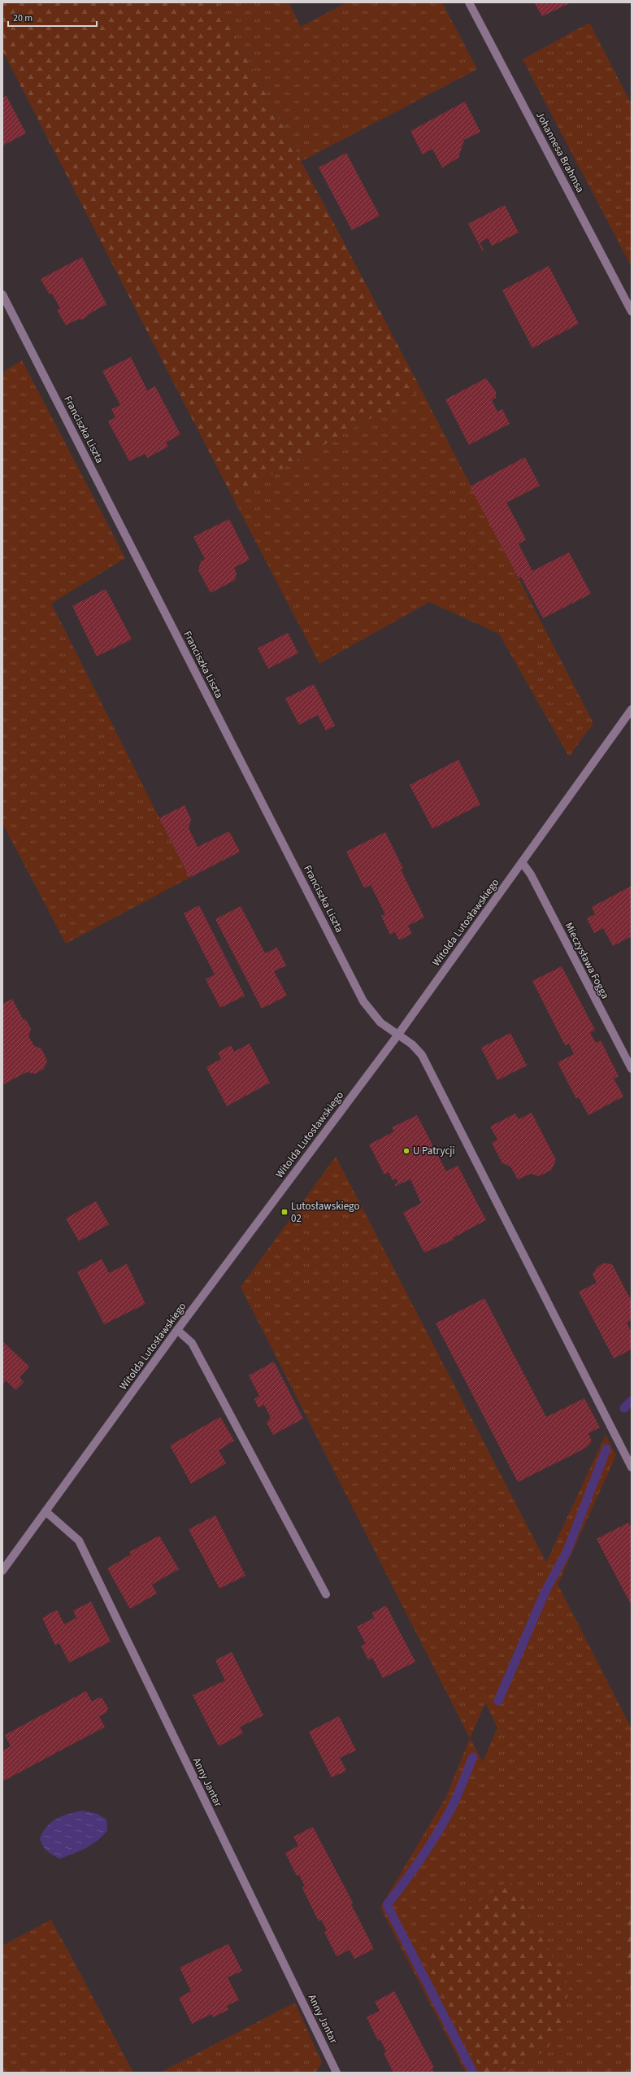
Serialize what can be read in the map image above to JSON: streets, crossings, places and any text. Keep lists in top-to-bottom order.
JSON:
{
  "streets": {
    "street": [
      "Johannesa Brahmsa",
      "Franciszka Liszta",
      "Witolda Lutosławskiego",
      "Mieczysława Fogga",
      "Anny Jantar"
    ]
  },
  "crossings": [
    ["Franciszka Liszta", "Witolda Lutosławskiego"],
    ["Witolda Lutosławskiego", "Mieczysława Fogga"],
    ["Witolda Lutosławskiego", "Anny Jantar"]
  ],
  "places": {
    "other": ["U Patrycji"],
    "transit": ["Lutosławskiego 02"]
  },
  "scale_bar": "20 m"
}
